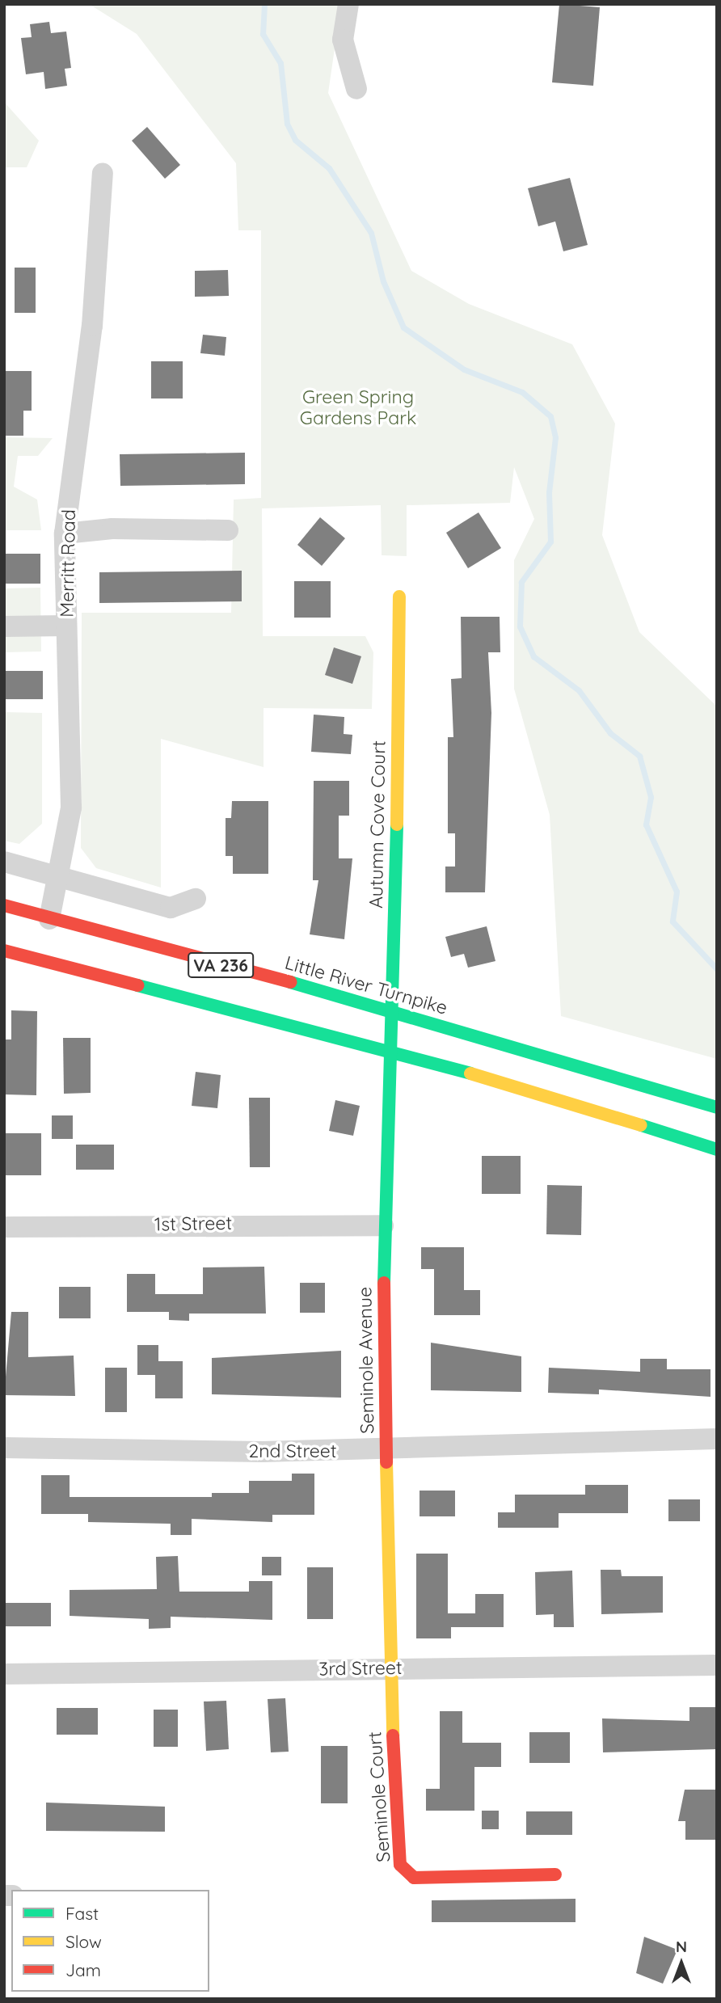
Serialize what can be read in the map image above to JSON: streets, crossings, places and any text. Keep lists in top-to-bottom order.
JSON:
{
  "streets": {
    "main road": [
      "Autumn Cove Court",
      "VA 236",
      "Little River Turnpike",
      "Seminole Avenue",
      "Seminole Court"
    ],
    "street": [
      "Merritt Road",
      "1st Street",
      "2nd Street",
      "3rd Street"
    ]
  },
  "crossings": [
    ["Merritt Road", "Little River Turnpike"],
    ["Autumn Cove Court", "VA 236"],
    ["Autumn Cove Court", "Little River Turnpike"],
    ["Autumn Cove Court", "Seminole Avenue"],
    ["VA 236", "Seminole Avenue"],
    ["1st Street", "Seminole Avenue"],
    ["Seminole Avenue", "2nd Street"],
    ["Seminole Avenue", "3rd Street"],
    ["Seminole Avenue", "Seminole Court"],
    ["3rd Street", "Seminole Court"]
  ],
  "parks": ["Green Spring Gardens Park"],
  "legend": ["Fast", "Slow", "Jam"],
  "north": "top"
}
